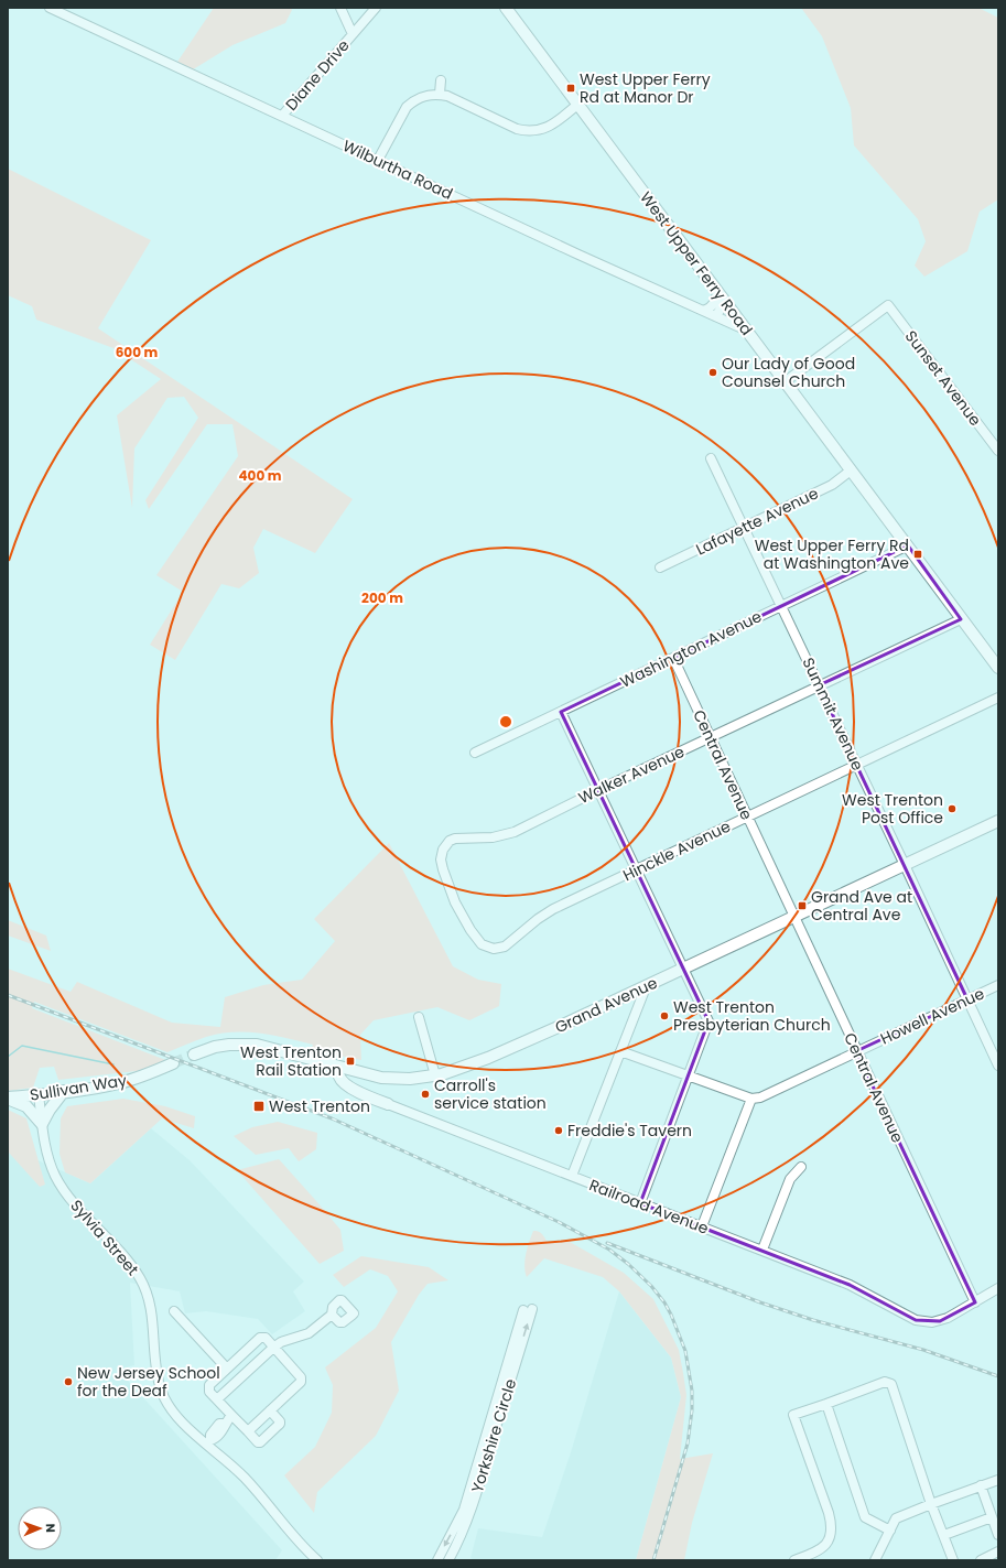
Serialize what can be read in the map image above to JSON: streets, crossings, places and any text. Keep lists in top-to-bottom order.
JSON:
{
  "streets": {
    "main road": ["West Upper Ferry Road", "Grand Avenue", "Sullivan Way"],
    "street": [
      "Diane Drive",
      "Wilburtha Road",
      "Sunset Avenue",
      "Lafayette Avenue",
      "Washington Avenue",
      "Summit Avenue",
      "Central Avenue",
      "Walker Avenue",
      "Hinckle Avenue",
      "Howell Avenue",
      "Railroad Avenue",
      "Sylvia Street",
      "Yorkshire Circle"
    ]
  },
  "crossings": [
    ["Diane Drive", "Wilburtha Road"],
    ["Wilburtha Road", "West Upper Ferry Road"],
    ["West Upper Ferry Road", "Sunset Avenue"],
    ["West Upper Ferry Road", "Lafayette Avenue"],
    ["West Upper Ferry Road", "Washington Avenue"],
    ["West Upper Ferry Road", "Walker Avenue"],
    ["Lafayette Avenue", "Summit Avenue"],
    ["Washington Avenue", "Summit Avenue"],
    ["Washington Avenue", "Central Avenue"],
    ["Summit Avenue", "Walker Avenue"],
    ["Summit Avenue", "Hinckle Avenue"],
    ["Summit Avenue", "Grand Avenue"],
    ["Summit Avenue", "Howell Avenue"],
    ["Central Avenue", "Walker Avenue"],
    ["Central Avenue", "Hinckle Avenue"],
    ["Central Avenue", "Grand Avenue"],
    ["Central Avenue", "Howell Avenue"],
    ["Central Avenue", "Railroad Avenue"],
    ["Walker Avenue", "Hinckle Avenue"],
    ["Sullivan Way", "Sylvia Street"]
  ],
  "places": {
    "transit": [
      "West Upper Ferry Rd at Manor Dr",
      "West Upper Ferry Rd at Washington Ave",
      "Grand Ave at Central Ave",
      "West Trenton Rail Station",
      "West Trenton"
    ],
    "other": [
      "Our Lady of Good Counsel Church",
      "West Trenton Post Office",
      "West Trenton Presbyterian Church",
      "Carroll's service station",
      "Freddie's Tavern",
      "New Jersey School for the Deaf"
    ]
  },
  "north": "right",
  "rings": ["600 m", "400 m", "200 m"]
}
